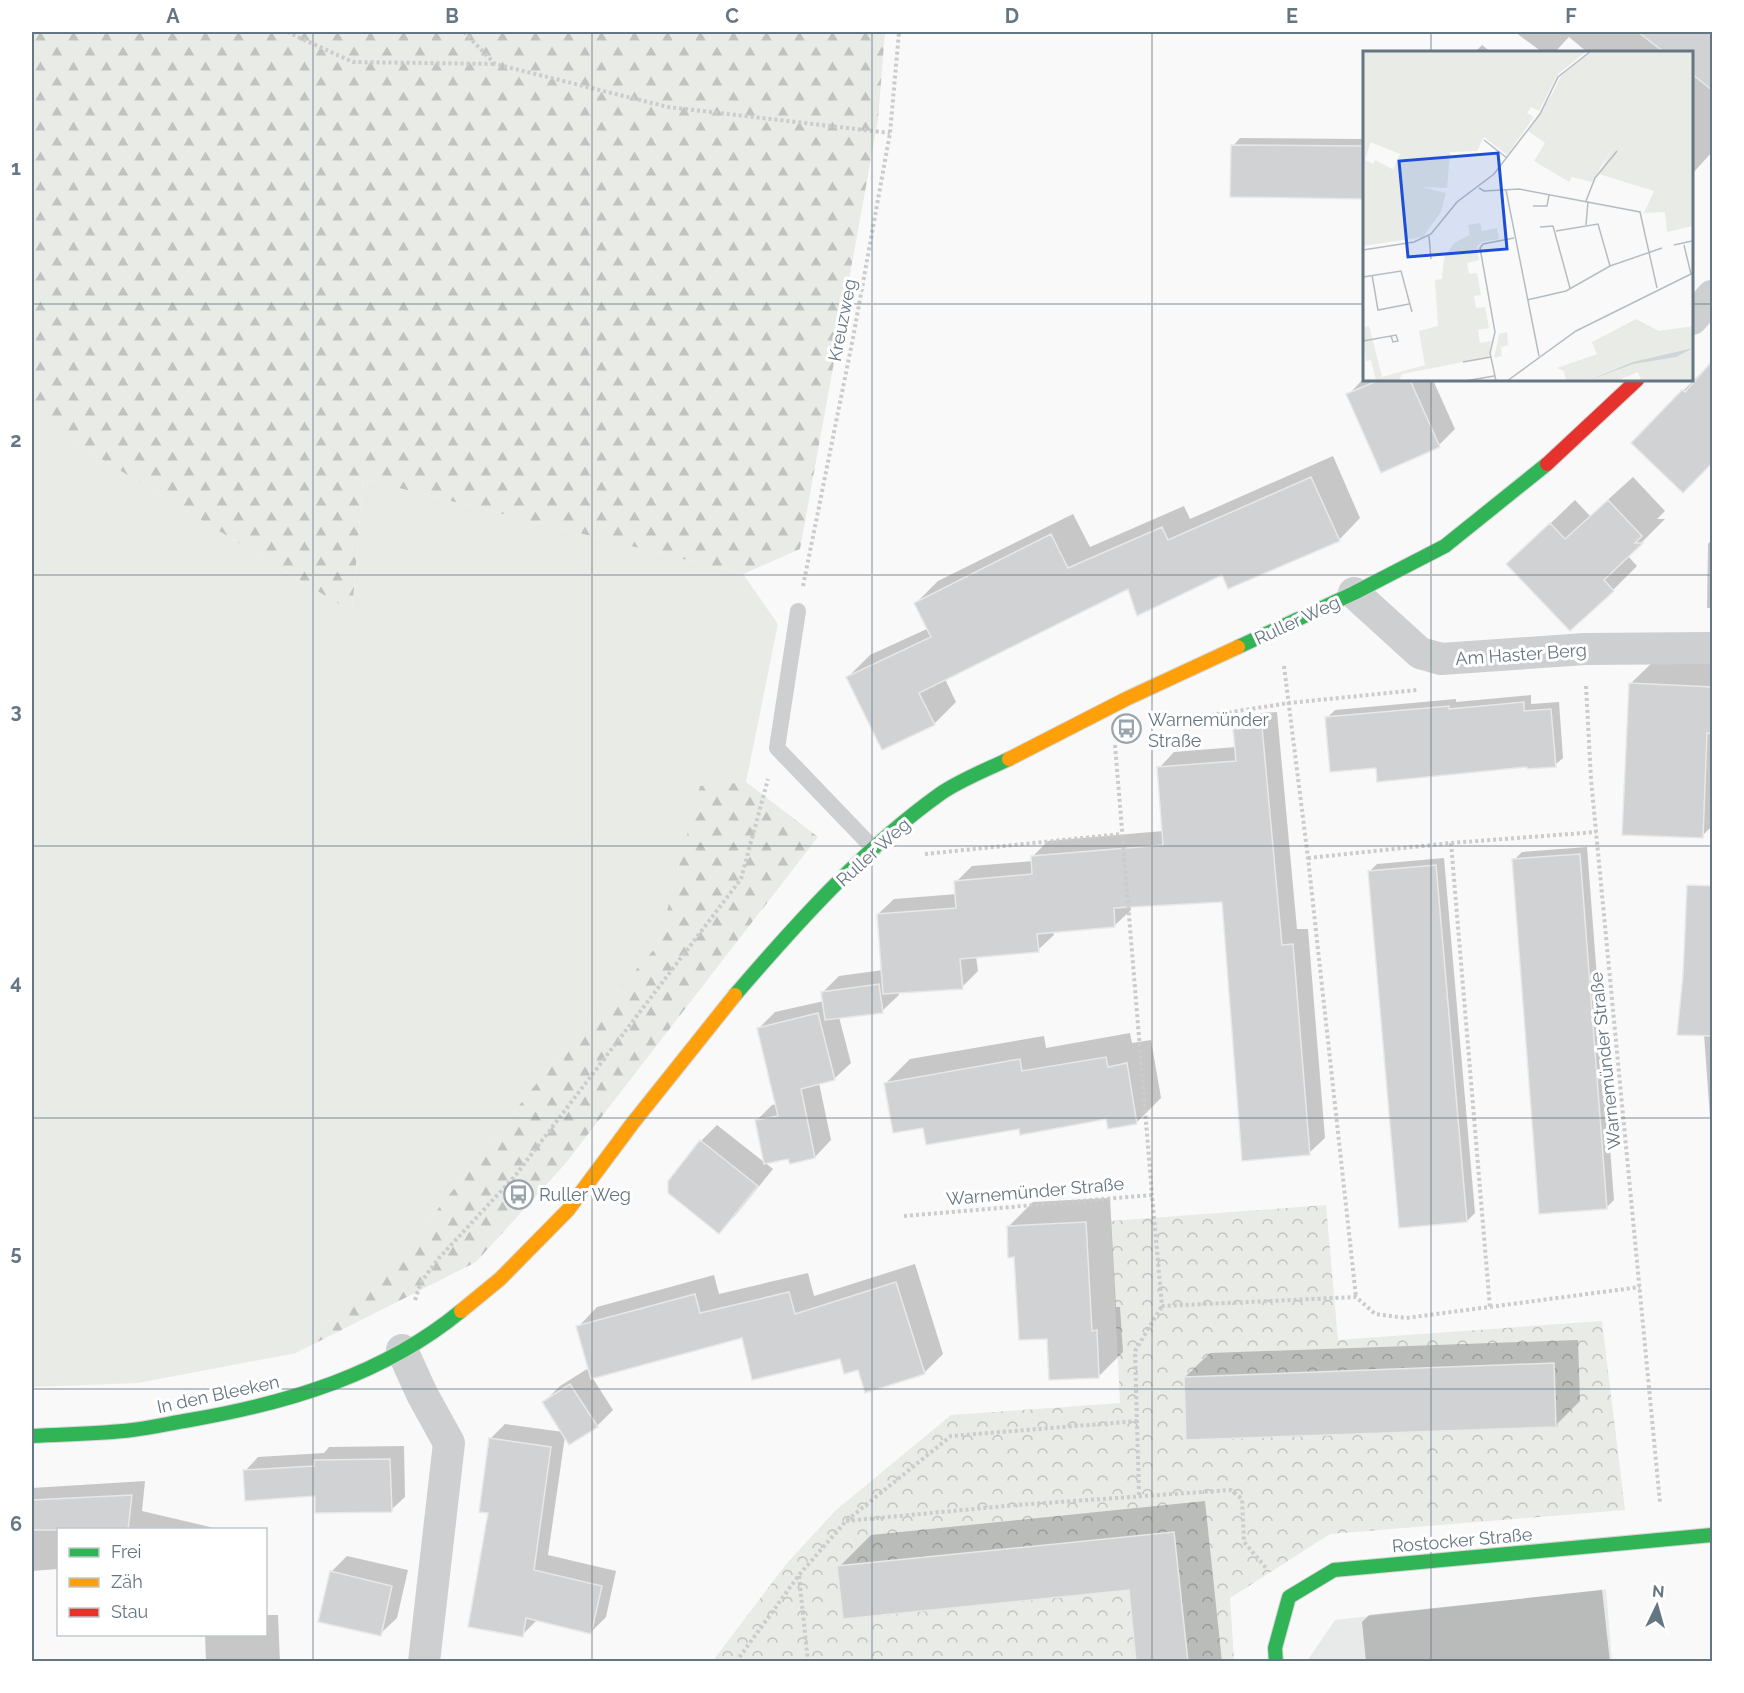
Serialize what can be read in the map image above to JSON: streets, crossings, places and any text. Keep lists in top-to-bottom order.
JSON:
{
  "streets": {
    "street": [
      "Ruller Weg",
      "Am Haster Berg",
      "In den Bleeken",
      "Rostocker Straße"
    ],
    "path": ["Kreuzweg", "Warnemünder Straße"]
  },
  "crossings": [
    ["Ruller Weg", "Am Haster Berg"],
    ["Ruller Weg", "In den Bleeken"],
    ["Am Haster Berg", "Warnemünder Straße"],
    ["Warnemünder Straße", "Rostocker Straße"]
  ],
  "places": {
    "bus stop": ["Warnemünder Straße", "Ruller Weg"]
  },
  "legend": ["Frei", "Zäh", "Stau"],
  "north": "top",
  "grid": {
    "columns": [
      "A",
      "B",
      "C",
      "D",
      "E",
      "F"
    ],
    "rows": [
      "1",
      "2",
      "3",
      "4",
      "5",
      "6"
    ]
  }
}
